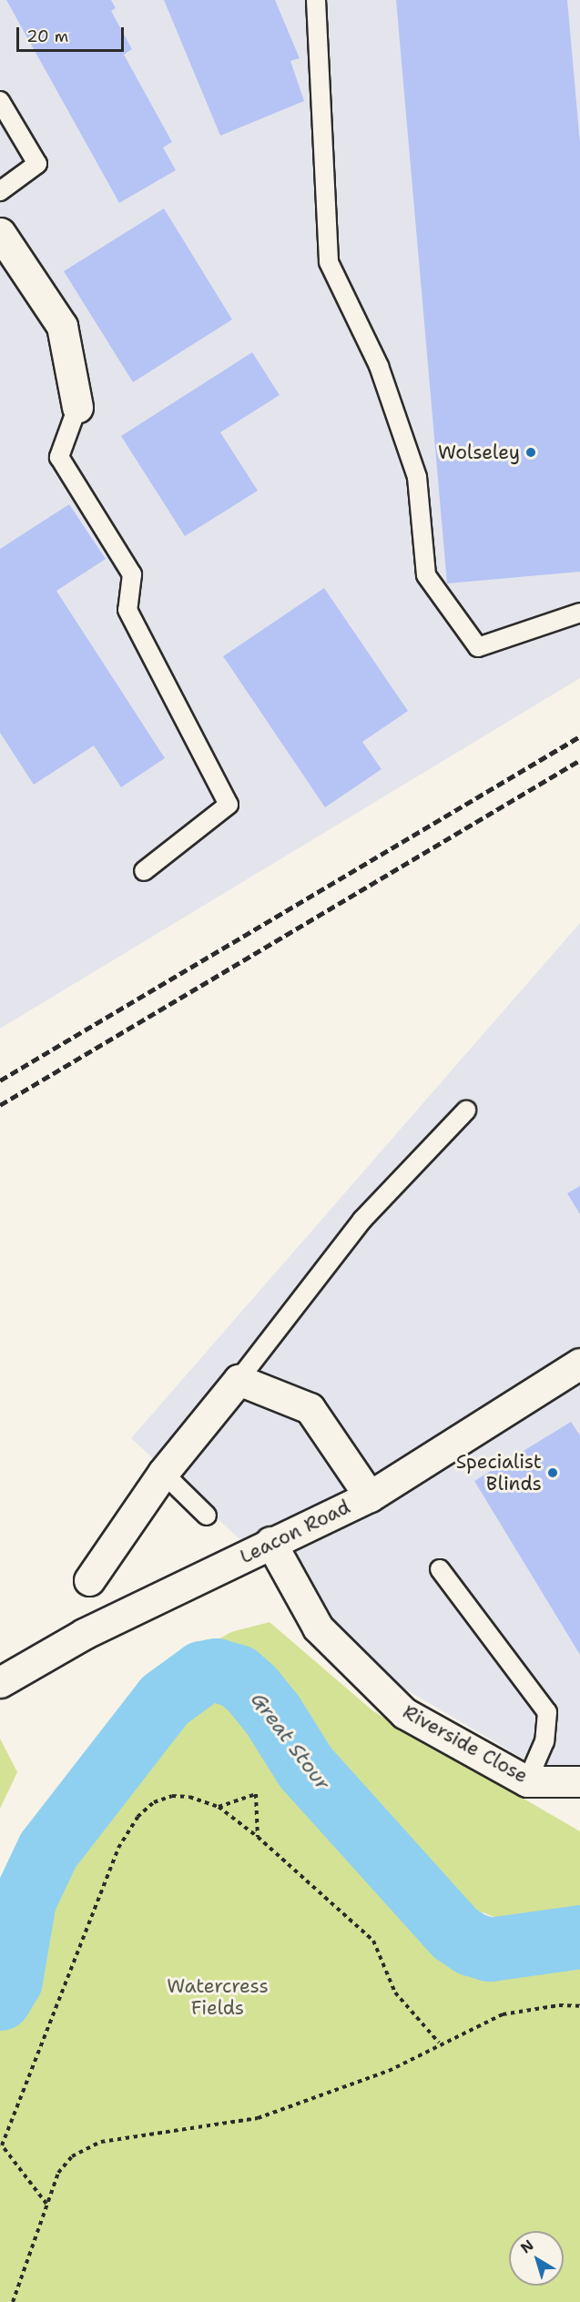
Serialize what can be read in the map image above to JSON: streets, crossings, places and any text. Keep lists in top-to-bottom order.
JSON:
{
  "streets": {
    "street": ["Leacon Road", "Riverside Close"]
  },
  "crossings": [
    ["Leacon Road", "Riverside Close"]
  ],
  "water": ["Great Stour"],
  "parks": ["Watercress Fields"],
  "places": ["Wolseley", "Specialist Blinds"],
  "scale_bar": "20 m",
  "north": "top left"
}
